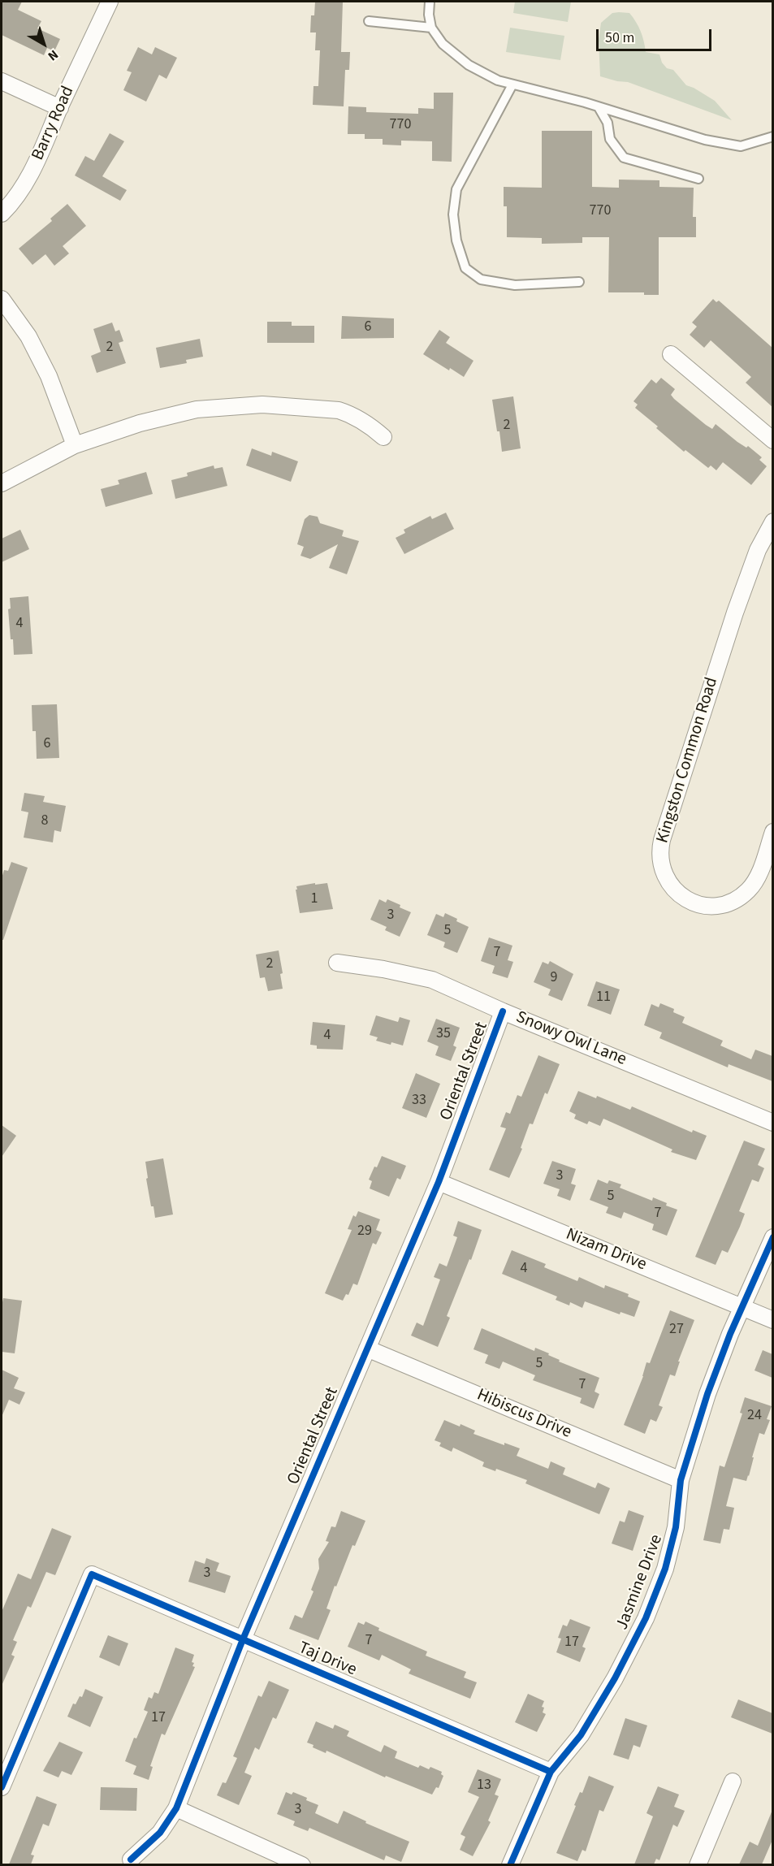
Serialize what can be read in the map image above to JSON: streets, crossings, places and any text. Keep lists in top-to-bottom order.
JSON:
{
  "streets": {
    "street": [
      "Barry Road",
      "Kingston Common Road",
      "Snowy Owl Lane",
      "Oriental Street",
      "Nizam Drive",
      "Hibiscus Drive",
      "Jasmine Drive",
      "Taj Drive"
    ]
  },
  "crossings": [
    ["Snowy Owl Lane", "Oriental Street"],
    ["Oriental Street", "Nizam Drive"],
    ["Oriental Street", "Hibiscus Drive"],
    ["Oriental Street", "Taj Drive"],
    ["Nizam Drive", "Jasmine Drive"],
    ["Hibiscus Drive", "Jasmine Drive"],
    ["Jasmine Drive", "Taj Drive"]
  ],
  "house_numbers": [
    "770",
    "770",
    "6",
    "2",
    "2",
    "4",
    "6",
    "8",
    "1",
    "3",
    "5",
    "7",
    "2",
    "9",
    "11",
    "35",
    "4",
    "33",
    "3",
    "5",
    "7",
    "29",
    "4",
    "27",
    "5",
    "7",
    "24",
    "3",
    "7",
    "17",
    "17",
    "13",
    "3"
  ],
  "scale_bar": "50 m",
  "north": "bottom right"
}
